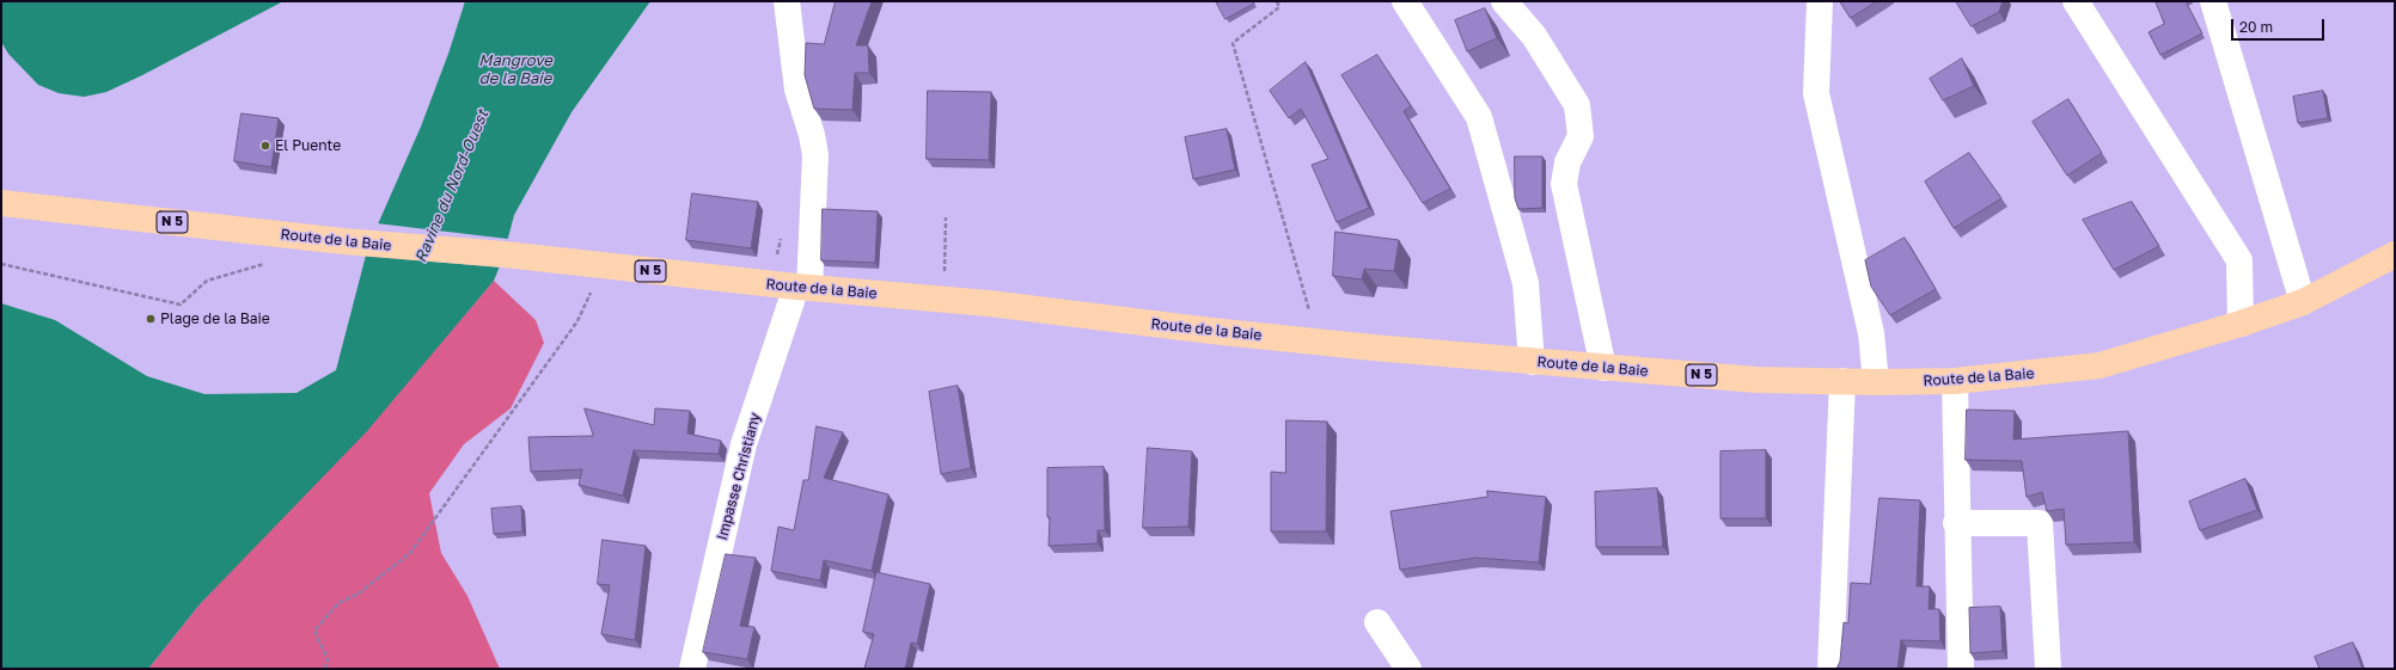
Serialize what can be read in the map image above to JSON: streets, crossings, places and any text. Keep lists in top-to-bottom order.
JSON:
{
  "streets": {
    "main road": ["N 5", "Route de la Baie"],
    "street": ["Impasse Christiany"]
  },
  "crossings": [
    ["Route de la Baie", "Impasse Christiany"]
  ],
  "water": ["Mangrove de la Baie", "Ravine du Nord-Ouest"],
  "places": ["El Puente", "Plage de la Baie"],
  "scale_bar": "20 m"
}
